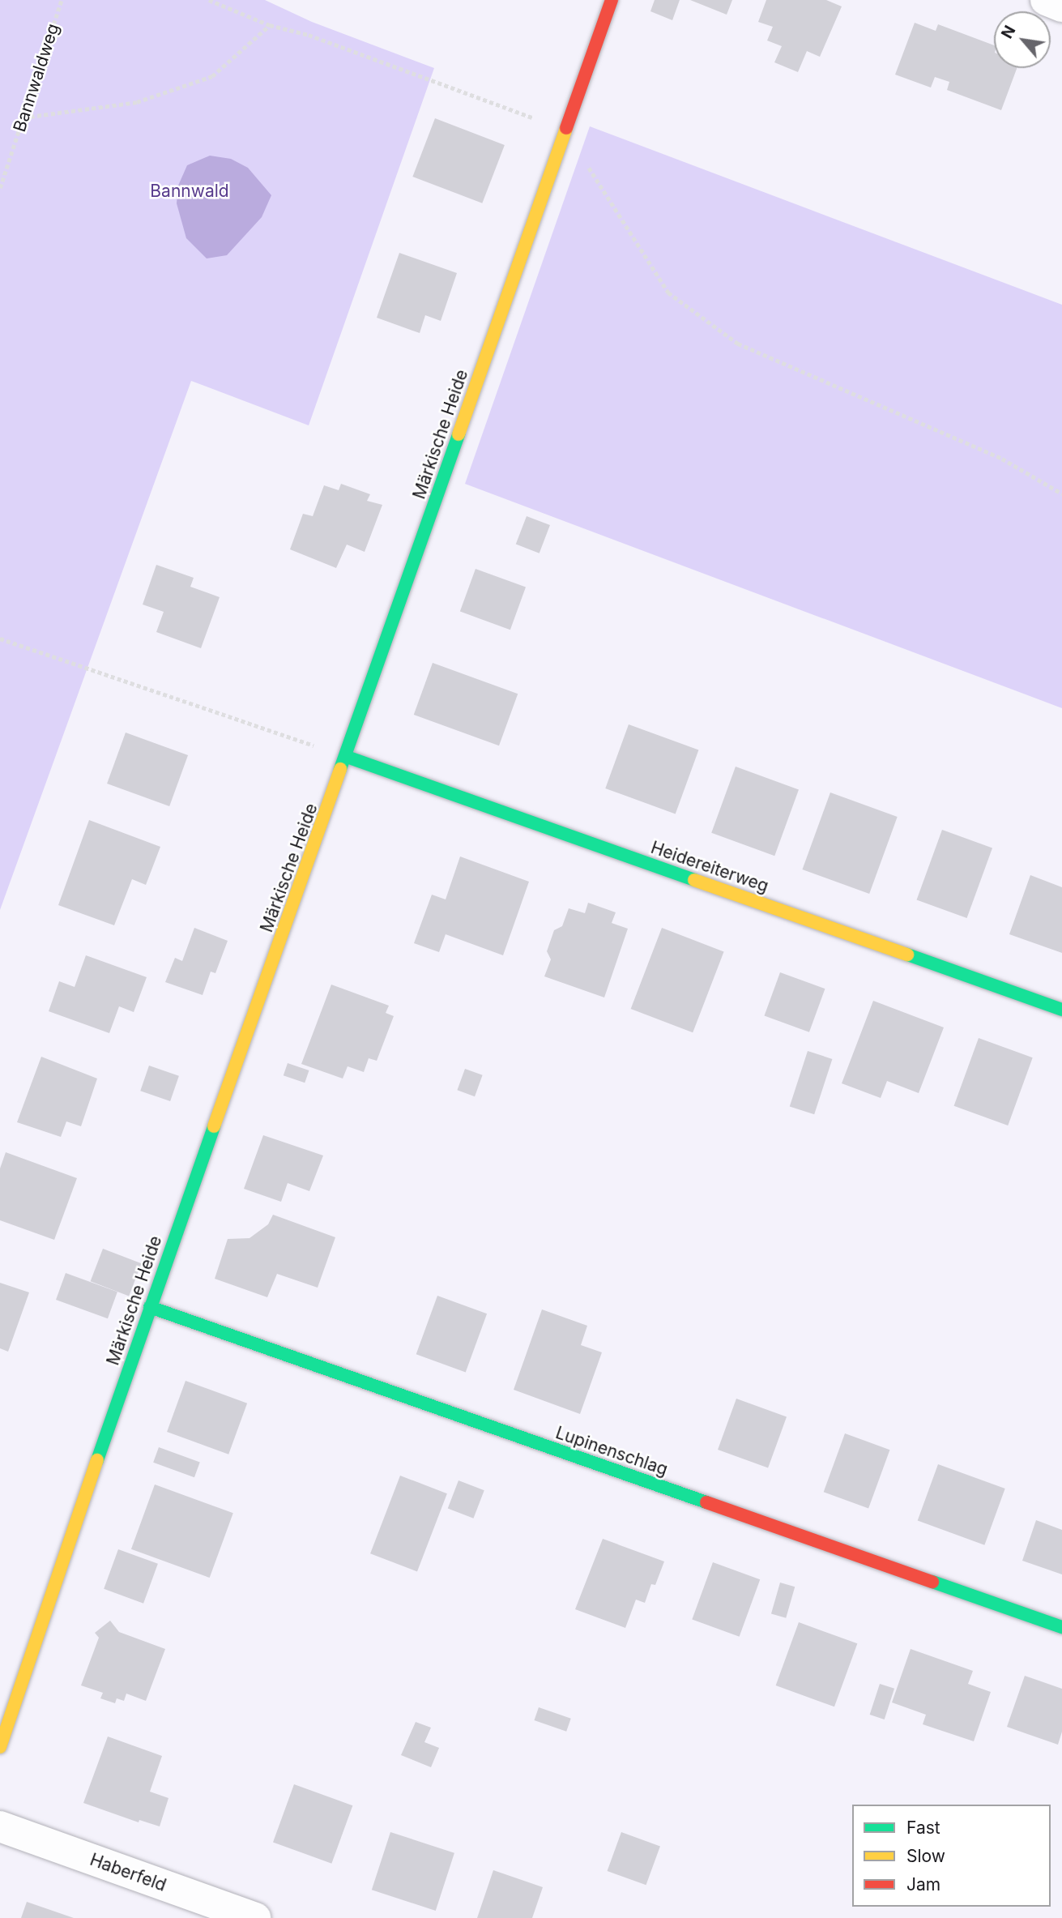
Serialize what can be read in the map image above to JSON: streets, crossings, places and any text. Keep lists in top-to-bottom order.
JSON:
{
  "streets": {
    "street": [
      "Märkische Heide",
      "Heidereiterweg",
      "Lupinenschlag",
      "Haberfeld"
    ],
    "path": ["Bannwaldweg"]
  },
  "crossings": [
    ["Märkische Heide", "Heidereiterweg"],
    ["Märkische Heide", "Lupinenschlag"]
  ],
  "parks": ["Bannwald"],
  "legend": ["Fast", "Slow", "Jam"],
  "north": "top left"
}
